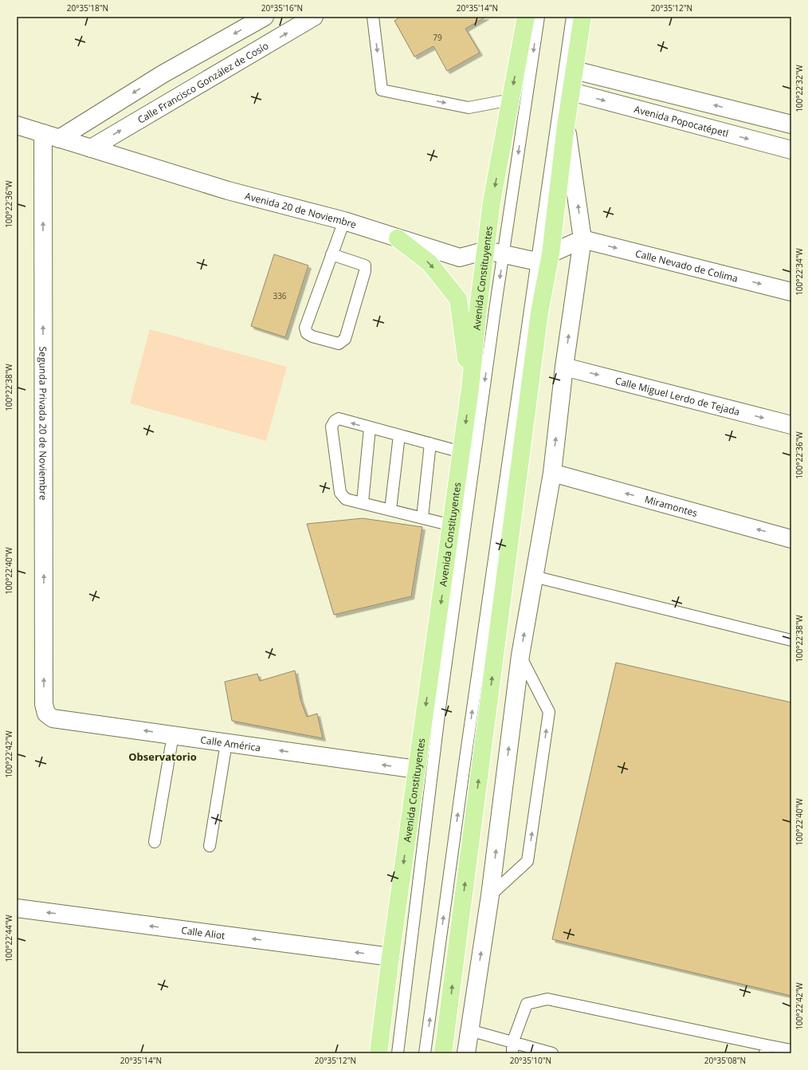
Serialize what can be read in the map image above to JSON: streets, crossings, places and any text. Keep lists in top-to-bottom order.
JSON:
{
  "streets": {
    "main road": ["Avenida Constituyentes"],
    "street": [
      "Calle Francisco González de Cosío",
      "Avenida Popocatépetl",
      "Avenida 20 de Noviembre",
      "Calle Nevado de Colima",
      "Calle Miguel Lerdo de Tejada",
      "Segunda Privada 20 de Noviembre",
      "Miramontes",
      "Calle América",
      "Calle Aliot"
    ]
  },
  "crossings": [
    ["Calle Francisco González de Cosío", "Avenida 20 de Noviembre"],
    ["Avenida 20 de Noviembre", "Avenida Constituyentes"],
    ["Avenida 20 de Noviembre", "Segunda Privada 20 de Noviembre"],
    ["Avenida Constituyentes", "Calle América"],
    ["Avenida Constituyentes", "Calle Aliot"],
    ["Segunda Privada 20 de Noviembre", "Calle América"]
  ],
  "one_way": [
    "Calle Nevado de Colima",
    "Calle Miguel Lerdo de Tejada",
    "Segunda Privada 20 de Noviembre",
    "Miramontes",
    "Calle América",
    "Calle Aliot"
  ],
  "districts": ["Observatorio"],
  "house_numbers": ["79", "336"],
  "coordinates": [
    "20°35'18\"N",
    "20°35'16\"N",
    "20°35'14\"N",
    "20°35'12\"N",
    "100°22'32\"W",
    "100°22'36\"W",
    "100°22'34\"W",
    "100°22'38\"W",
    "100°22'40\"W",
    "100°22'42\"W",
    "100°22'44\"W",
    "20°35'10\"N",
    "20°35'08\"N"
  ]
}
